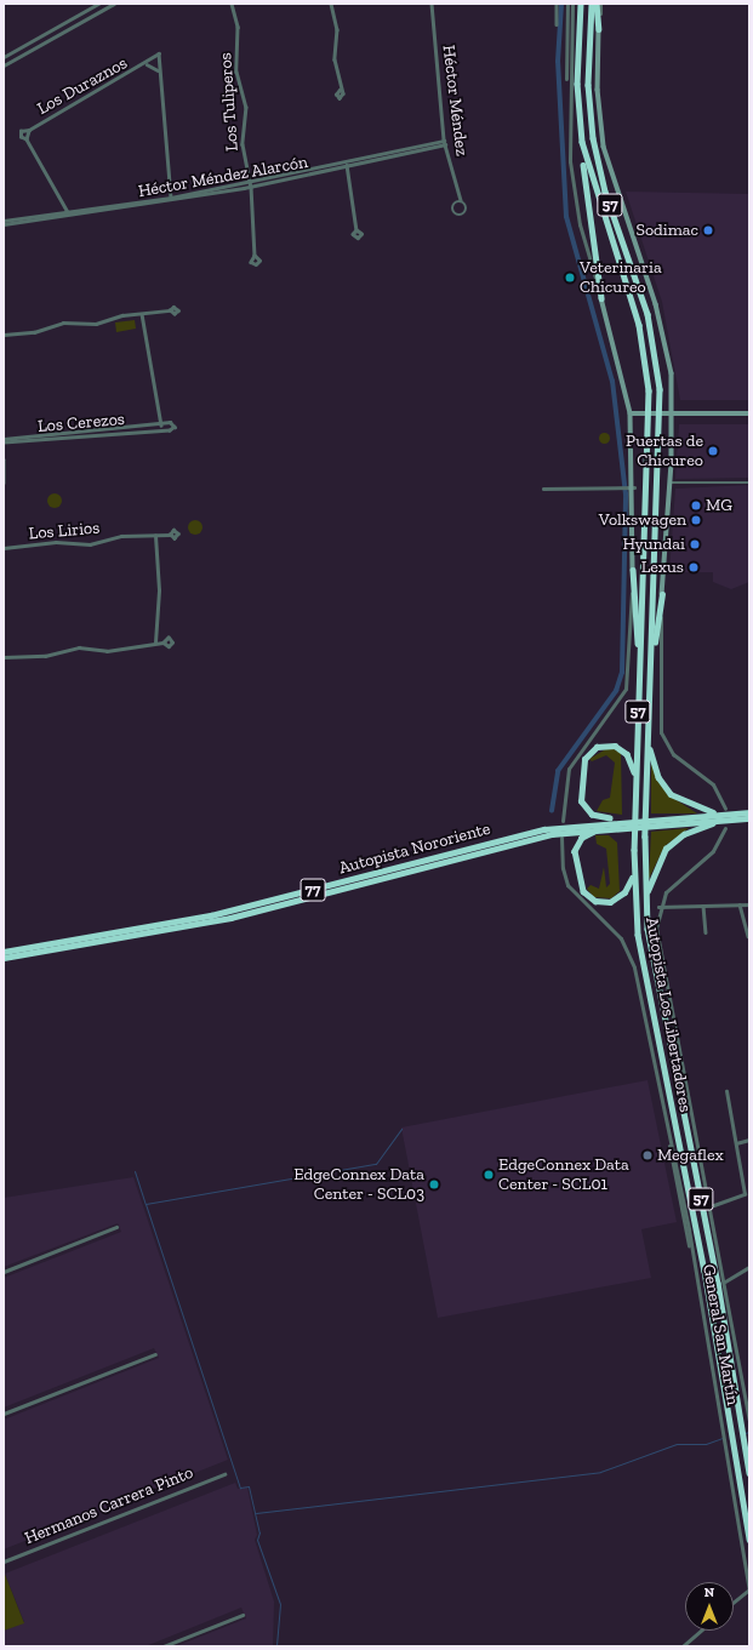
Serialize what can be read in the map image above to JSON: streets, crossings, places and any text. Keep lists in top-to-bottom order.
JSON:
{
  "streets": {
    "highway": [
      "57",
      "Autopista Nororiente",
      "77",
      "Autopista Los Libertadores"
    ],
    "street": [
      "Los Duraznos",
      "Héctor Méndez",
      "Los Tuliperos",
      "Héctor Méndez Alarcón",
      "Los Cerezos",
      "Los Lirios",
      "General San Martín",
      "Hermanos Carrera Pinto"
    ]
  },
  "crossings": [
    ["Los Duraznos", "Héctor Méndez Alarcón"],
    ["Héctor Méndez", "Héctor Méndez Alarcón"],
    ["Los Tuliperos", "Héctor Méndez Alarcón"]
  ],
  "places": [
    "Sodimac",
    "Veterinaria Chicureo",
    "Puertas de Chicureo",
    "MG",
    "Volkswagen",
    "Hyundai",
    "Lexus",
    "Megaflex",
    "EdgeConnex Data Center - SCL01",
    "EdgeConnex Data Center - SCL03"
  ],
  "north": "top"
}
